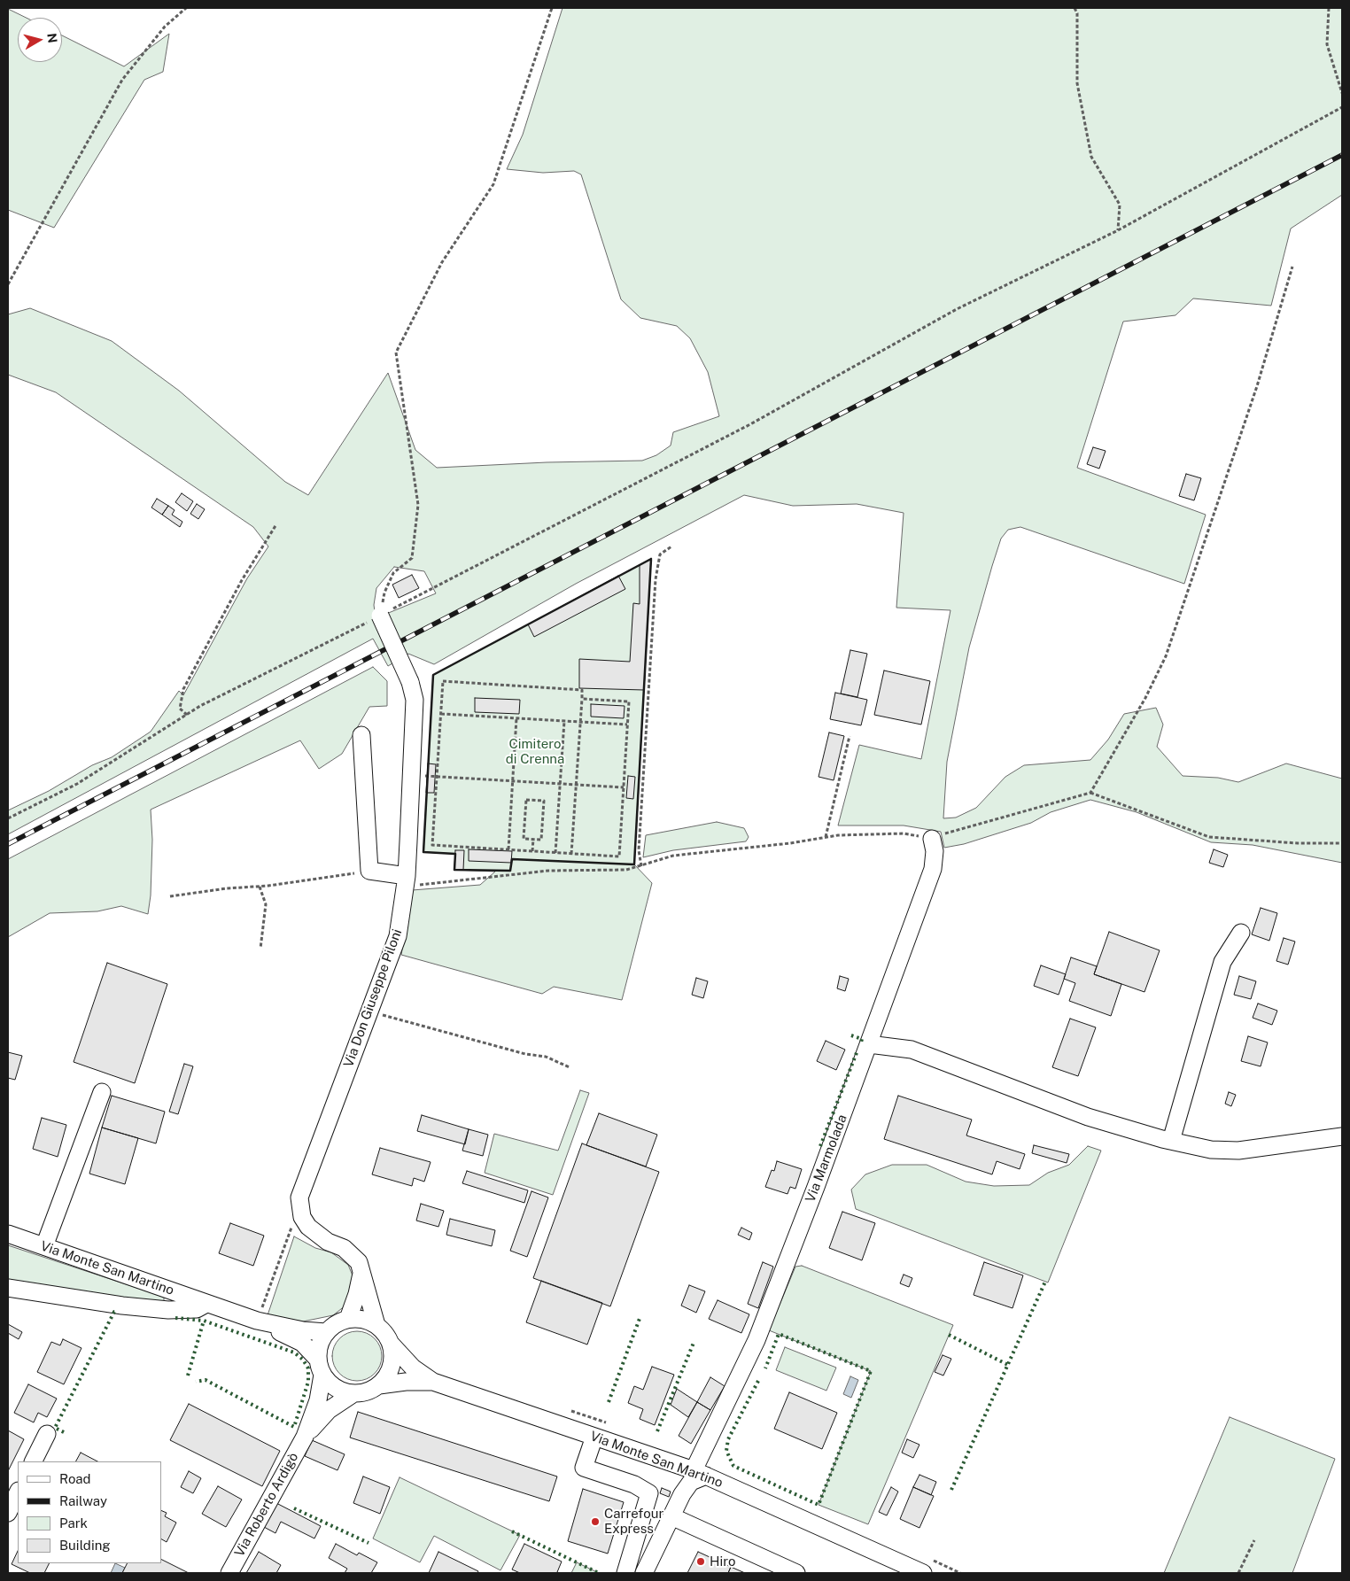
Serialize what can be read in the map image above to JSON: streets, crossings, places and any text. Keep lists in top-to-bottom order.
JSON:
{
  "streets": {
    "street": [
      "Via Don Giuseppe Piloni",
      "Via Marmolada",
      "Via Monte San Martino",
      "Via Roberto Ardigò"
    ]
  },
  "crossings": [
    ["Via Marmolada", "Via Monte San Martino"],
    ["Via Monte San Martino", "Via Roberto Ardigò"]
  ],
  "parks": ["Cimitero di Crenna"],
  "places": ["Carrefour Express", "Hiro"],
  "legend": [
    "Road",
    "Railway",
    "Park",
    "Building"
  ],
  "north": "right"
}
